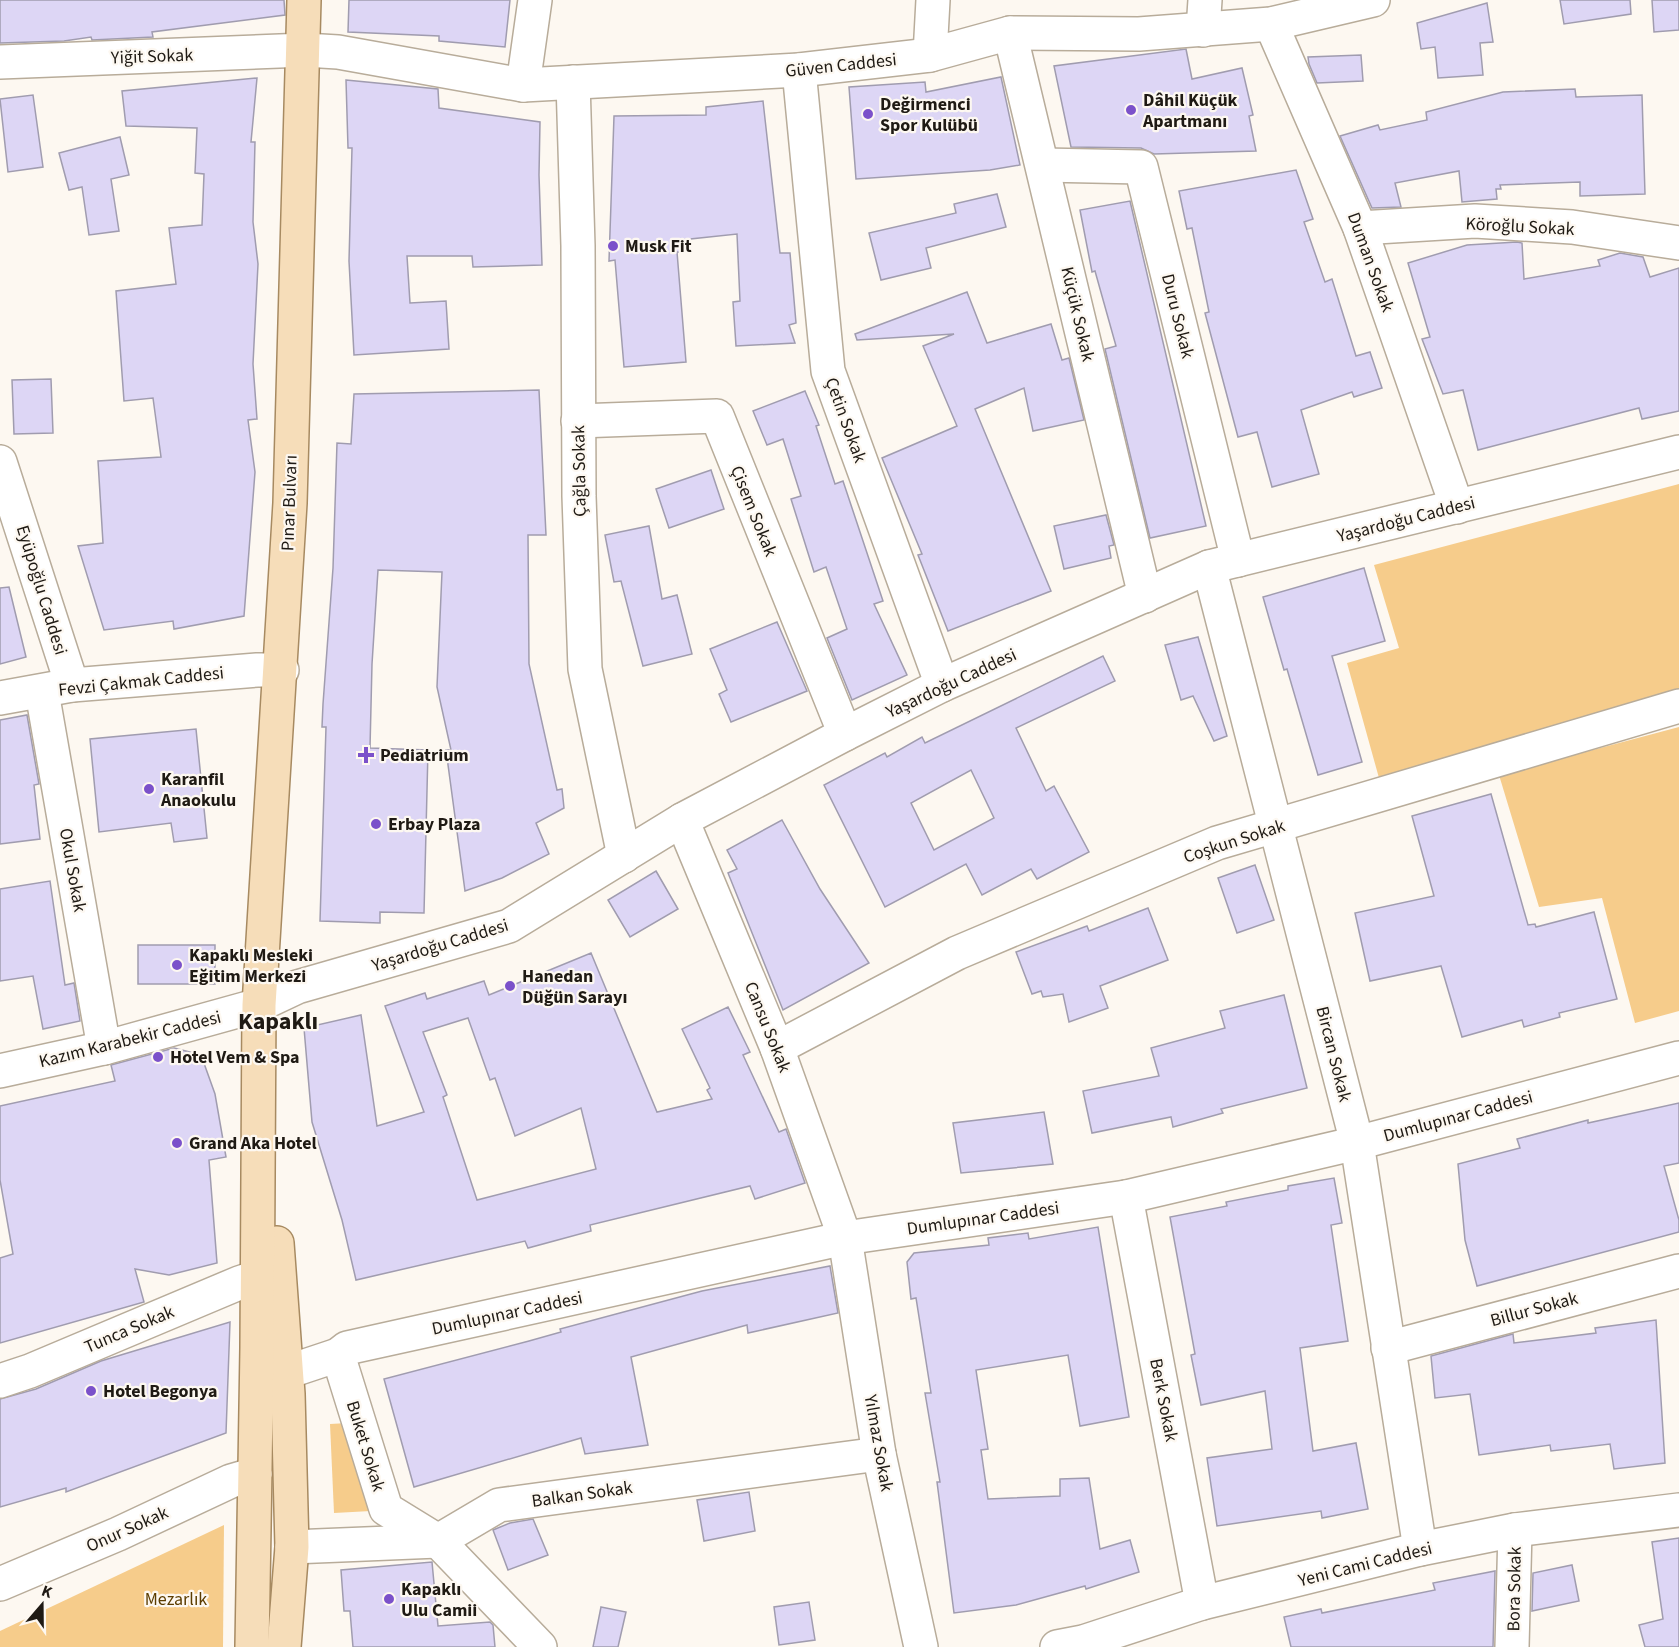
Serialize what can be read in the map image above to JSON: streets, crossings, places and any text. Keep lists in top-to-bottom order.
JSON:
{
  "streets": {
    "main road": ["Pınar Bulvarı"],
    "street": [
      "Yiğit Sokak",
      "Güven Caddesi",
      "Köroğlu Sokak",
      "Duman Sokak",
      "Küçük Sokak",
      "Duru Sokak",
      "Çetin Sokak",
      "Çağla Sokak",
      "Çisem Sokak",
      "Yaşardoğu Caddesi",
      "Eyüpoğlu Caddesi",
      "Fevzi Çakmak Caddesi",
      "Coşkun Sokak",
      "Okul Sokak",
      "Cansu Sokak",
      "Kazım Karabekir Caddesi",
      "Bircan Sokak",
      "Dumlupınar Caddesi",
      "Billur Sokak",
      "Tunca Sokak",
      "Berk Sokak",
      "Yılmaz Sokak",
      "Buket Sokak",
      "Balkan Sokak",
      "Onur Sokak",
      "Yeni Cami Caddesi",
      "Bora Sokak"
    ]
  },
  "crossings": [
    ["Yiğit Sokak", "Güven Caddesi"],
    ["Yiğit Sokak", "Pınar Bulvarı"],
    ["Güven Caddesi", "Duman Sokak"],
    ["Güven Caddesi", "Küçük Sokak"],
    ["Güven Caddesi", "Çetin Sokak"],
    ["Güven Caddesi", "Çağla Sokak"],
    ["Güven Caddesi", "Pınar Bulvarı"],
    ["Köroğlu Sokak", "Duman Sokak"],
    ["Duman Sokak", "Yaşardoğu Caddesi"],
    ["Küçük Sokak", "Duru Sokak"],
    ["Küçük Sokak", "Yaşardoğu Caddesi"],
    ["Duru Sokak", "Yaşardoğu Caddesi"],
    ["Duru Sokak", "Bircan Sokak"],
    ["Çetin Sokak", "Yaşardoğu Caddesi"],
    ["Çağla Sokak", "Çisem Sokak"],
    ["Çağla Sokak", "Yaşardoğu Caddesi"],
    ["Pınar Bulvarı", "Yaşardoğu Caddesi"],
    ["Pınar Bulvarı", "Fevzi Çakmak Caddesi"],
    ["Pınar Bulvarı", "Kazım Karabekir Caddesi"],
    ["Çisem Sokak", "Yaşardoğu Caddesi"],
    ["Yaşardoğu Caddesi", "Cansu Sokak"],
    ["Yaşardoğu Caddesi", "Kazım Karabekir Caddesi"],
    ["Yaşardoğu Caddesi", "Bircan Sokak"],
    ["Eyüpoğlu Caddesi", "Fevzi Çakmak Caddesi"],
    ["Eyüpoğlu Caddesi", "Okul Sokak"],
    ["Fevzi Çakmak Caddesi", "Okul Sokak"],
    ["Coşkun Sokak", "Cansu Sokak"],
    ["Coşkun Sokak", "Bircan Sokak"],
    ["Okul Sokak", "Kazım Karabekir Caddesi"],
    ["Cansu Sokak", "Dumlupınar Caddesi"],
    ["Cansu Sokak", "Yılmaz Sokak"],
    ["Bircan Sokak", "Dumlupınar Caddesi"],
    ["Bircan Sokak", "Billur Sokak"],
    ["Bircan Sokak", "Yeni Cami Caddesi"],
    ["Dumlupınar Caddesi", "Berk Sokak"],
    ["Dumlupınar Caddesi", "Yılmaz Sokak"],
    ["Dumlupınar Caddesi", "Buket Sokak"],
    ["Berk Sokak", "Yeni Cami Caddesi"],
    ["Yılmaz Sokak", "Balkan Sokak"],
    ["Buket Sokak", "Balkan Sokak"],
    ["Yeni Cami Caddesi", "Bora Sokak"]
  ],
  "districts": ["Kapaklı"],
  "parks": ["Mezarlık"],
  "places": {
    "other": [
      "Dâhil Küçük Apartmanı",
      "Değirmenci Spor Kulübü",
      "Musk Fit",
      "Karanfil Anaokulu",
      "Erbay Plaza",
      "Kapaklı Mesleki Eğitim Merkezi",
      "Hanedan Düğün Sarayı",
      "Hotel Vem & Spa",
      "Grand Aka Hotel",
      "Hotel Begonya",
      "Kapaklı Ulu Camii"
    ],
    "health": ["Pediatrium"]
  },
  "north": "top"
}
